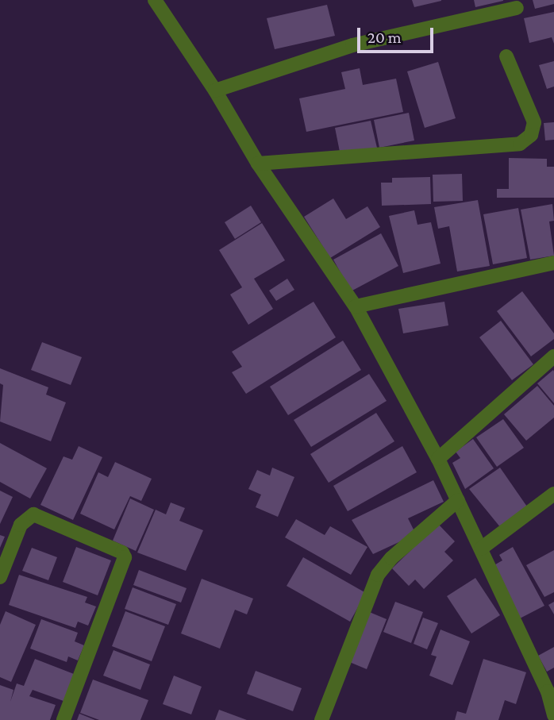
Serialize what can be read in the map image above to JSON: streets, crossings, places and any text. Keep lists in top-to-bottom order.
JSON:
{
  "scale_bar": "20 m"
}
